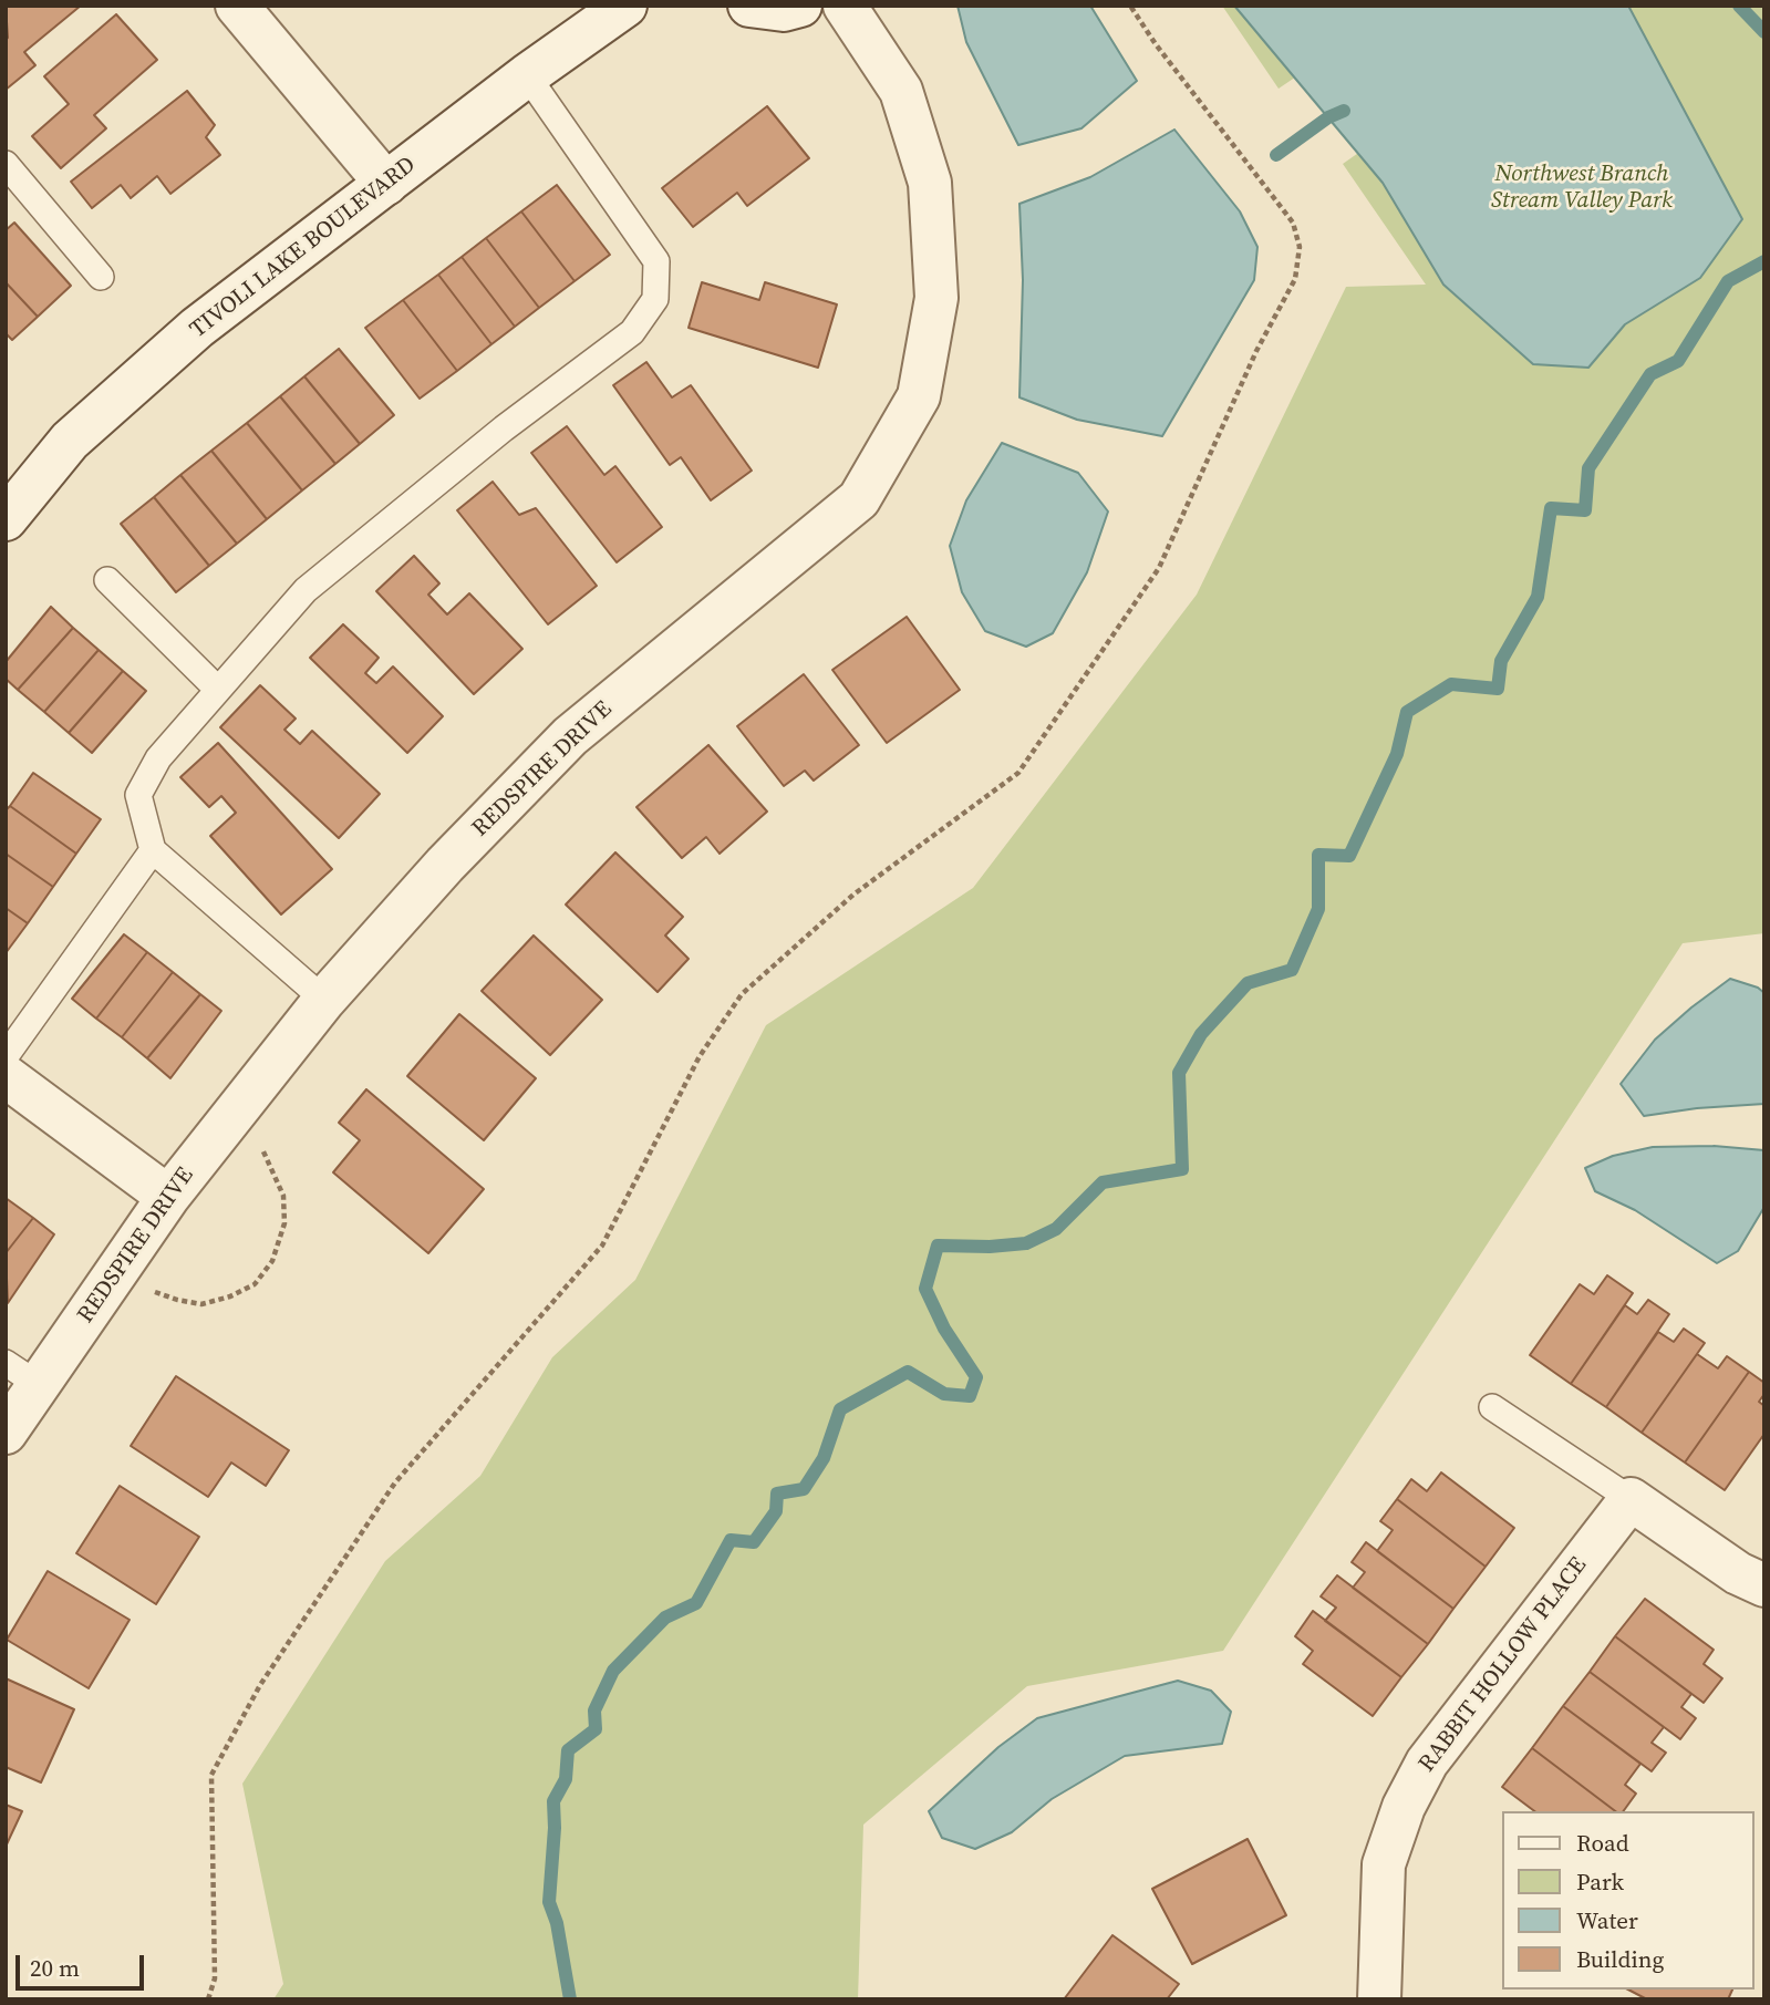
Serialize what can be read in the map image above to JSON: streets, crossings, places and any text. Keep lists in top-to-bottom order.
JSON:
{
  "streets": {
    "street": ["TIVOLI LAKE BOULEVARD", "REDSPIRE DRIVE", "RABBIT HOLLOW PLACE"]
  },
  "parks": ["Northwest Branch Stream Valley Park"],
  "legend": [
    "Road",
    "Park",
    "Water",
    "Building"
  ],
  "scale_bar": "20 m"
}
